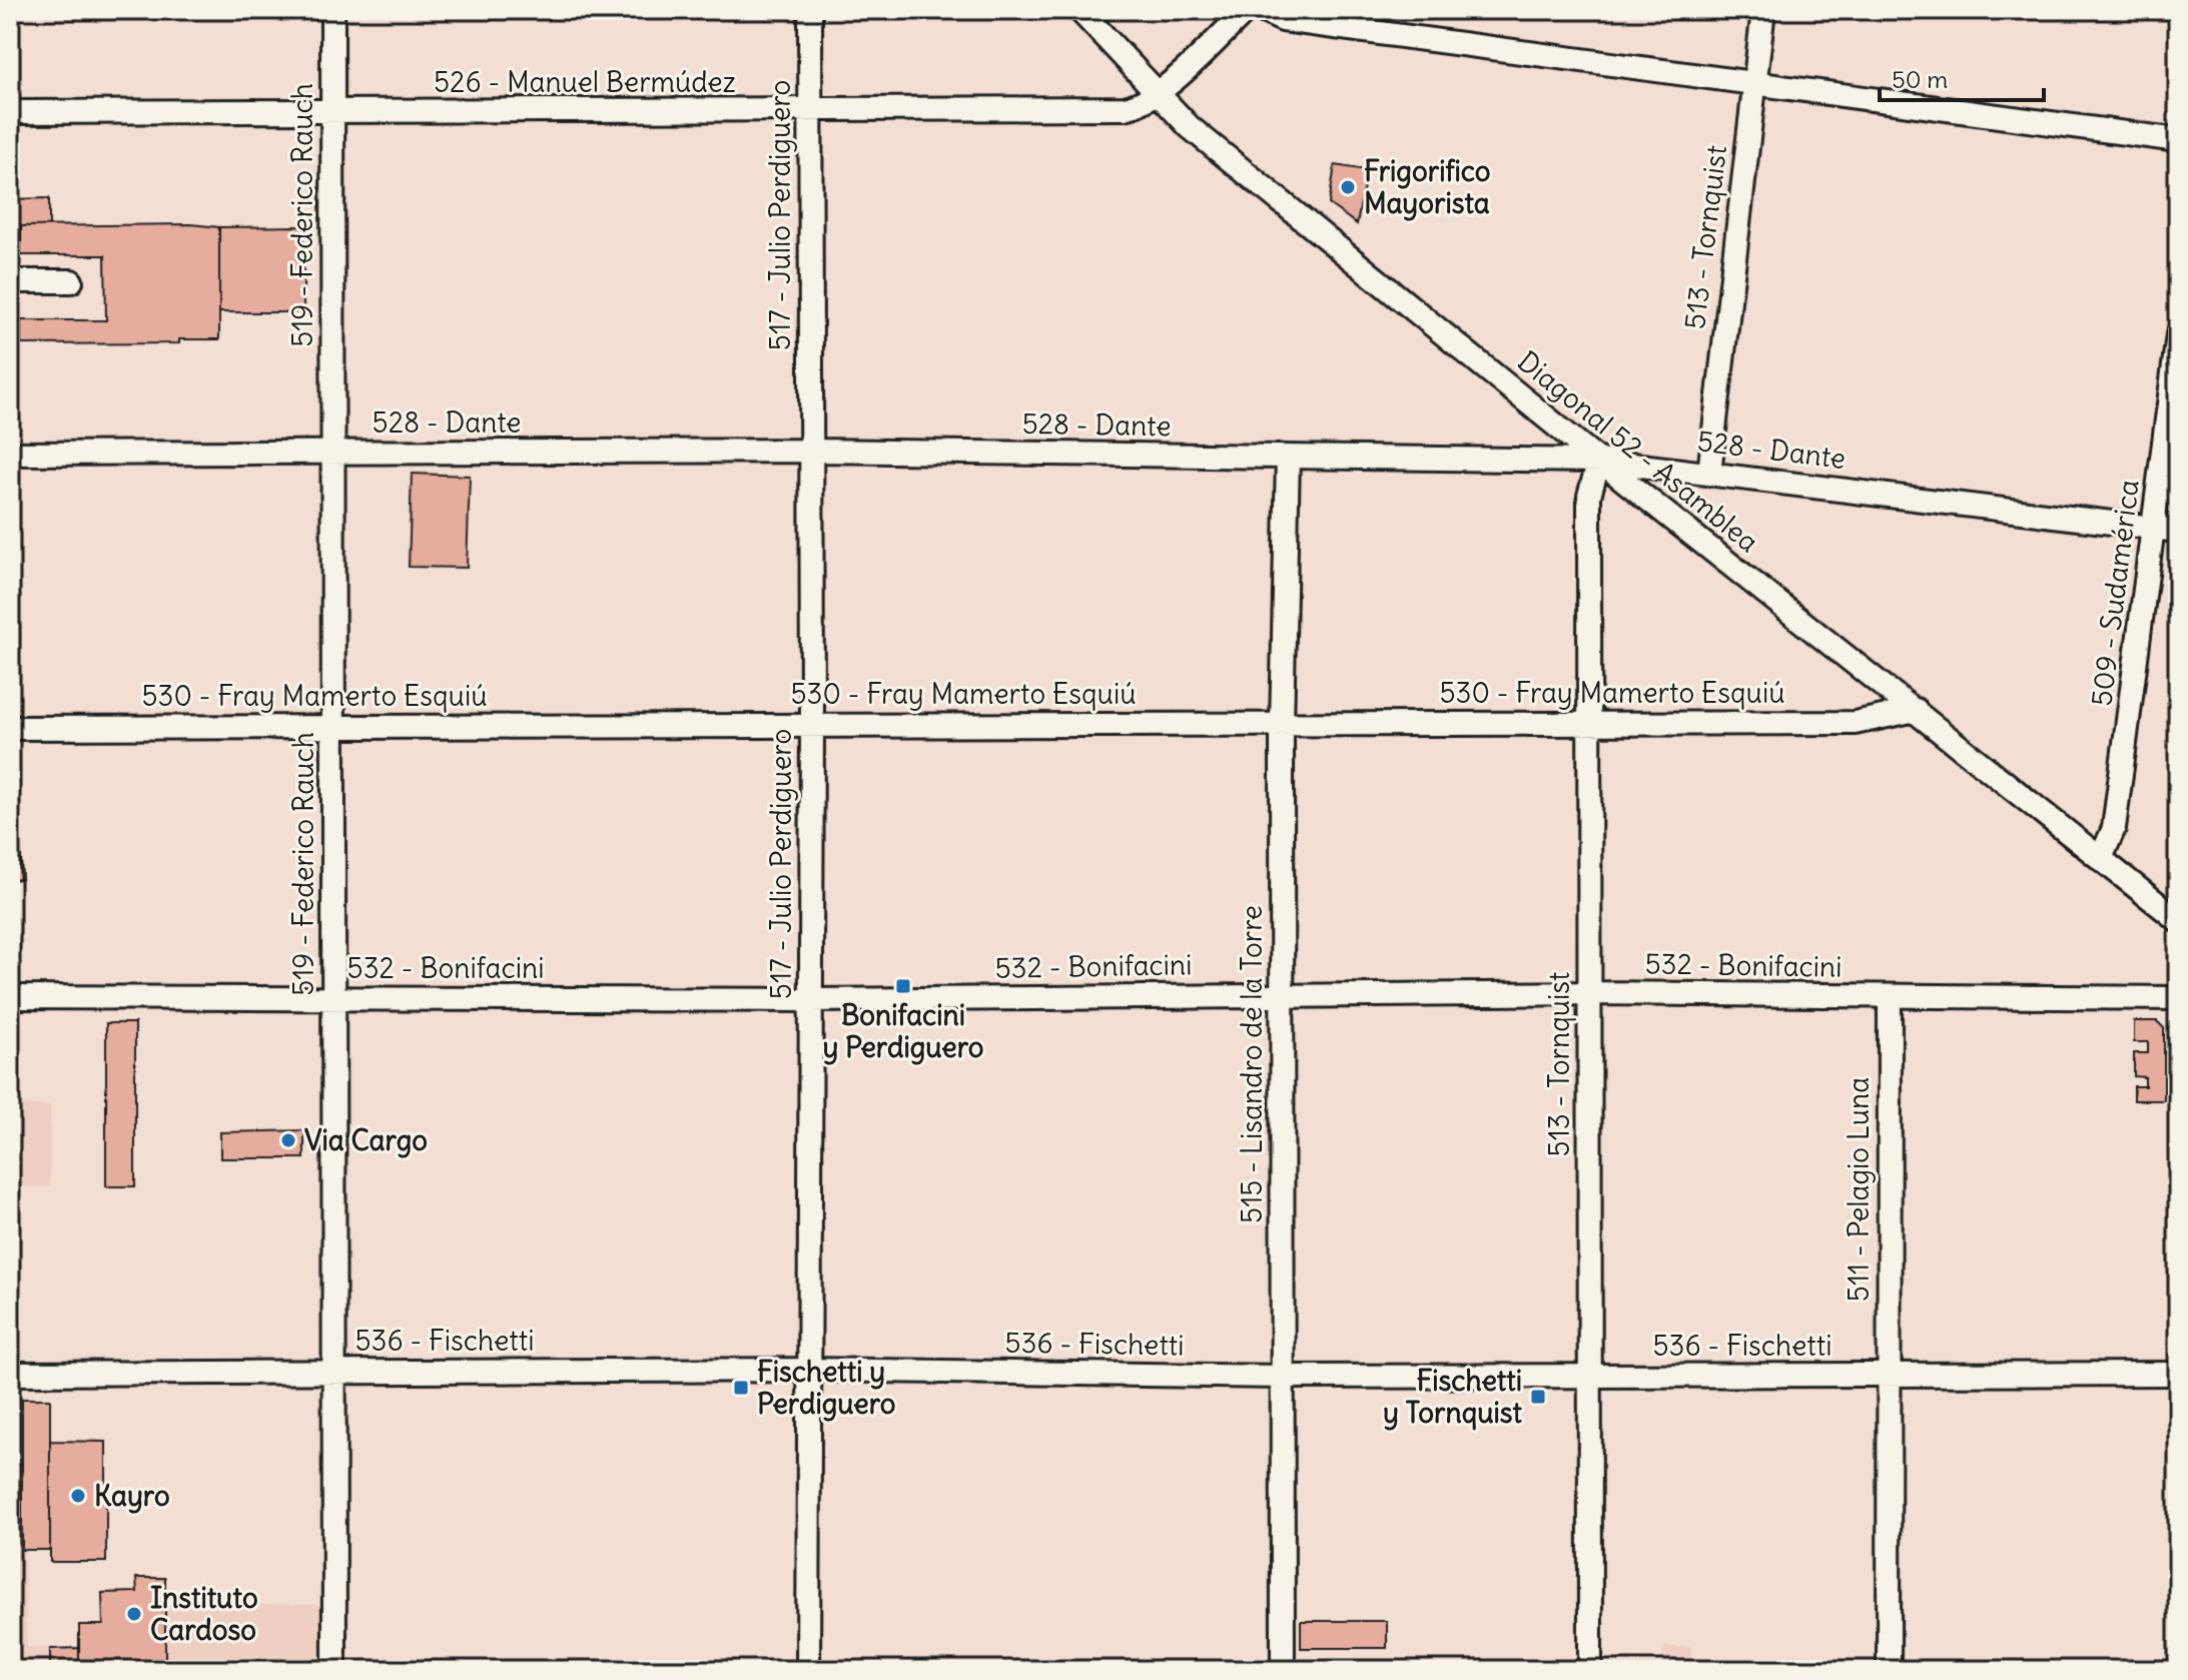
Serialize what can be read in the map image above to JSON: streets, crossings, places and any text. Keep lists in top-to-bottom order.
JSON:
{
  "streets": {
    "street": [
      "526 - Manuel Bermúdez",
      "519 - Federico Rauch",
      "517 - Julio Perdiguero",
      "513 - Tornquist",
      "528 - Dante",
      "Diagonal 52 - Asamblea",
      "509 - Sudamérica",
      "530 - Fray Mamerto Esquiú",
      "532 - Bonifacini",
      "515 - Lisandro de la Torre",
      "511 - Pelagio Luna",
      "536 - Fischetti"
    ]
  },
  "crossings": [
    ["526 - Manuel Bermúdez", "519 - Federico Rauch"],
    ["526 - Manuel Bermúdez", "517 - Julio Perdiguero"],
    ["526 - Manuel Bermúdez", "Diagonal 52 - Asamblea"],
    ["519 - Federico Rauch", "528 - Dante"],
    ["519 - Federico Rauch", "530 - Fray Mamerto Esquiú"],
    ["519 - Federico Rauch", "532 - Bonifacini"],
    ["519 - Federico Rauch", "536 - Fischetti"],
    ["517 - Julio Perdiguero", "528 - Dante"],
    ["517 - Julio Perdiguero", "530 - Fray Mamerto Esquiú"],
    ["517 - Julio Perdiguero", "532 - Bonifacini"],
    ["517 - Julio Perdiguero", "536 - Fischetti"],
    ["513 - Tornquist", "528 - Dante"],
    ["513 - Tornquist", "Diagonal 52 - Asamblea"],
    ["513 - Tornquist", "530 - Fray Mamerto Esquiú"],
    ["513 - Tornquist", "532 - Bonifacini"],
    ["513 - Tornquist", "536 - Fischetti"],
    ["528 - Dante", "Diagonal 52 - Asamblea"],
    ["528 - Dante", "509 - Sudamérica"],
    ["528 - Dante", "515 - Lisandro de la Torre"],
    ["Diagonal 52 - Asamblea", "509 - Sudamérica"],
    ["Diagonal 52 - Asamblea", "530 - Fray Mamerto Esquiú"],
    ["530 - Fray Mamerto Esquiú", "515 - Lisandro de la Torre"],
    ["532 - Bonifacini", "515 - Lisandro de la Torre"],
    ["532 - Bonifacini", "511 - Pelagio Luna"],
    ["515 - Lisandro de la Torre", "536 - Fischetti"],
    ["511 - Pelagio Luna", "536 - Fischetti"]
  ],
  "places": {
    "other": [
      "Frigorifico Mayorista",
      "Via Cargo",
      "Kayro",
      "Instituto Cardoso"
    ],
    "transit": ["Bonifacini y Perdiguero", "Fischetti y Perdiguero", "Fischetti y Tornquist"]
  },
  "scale_bar": "50 m"
}
